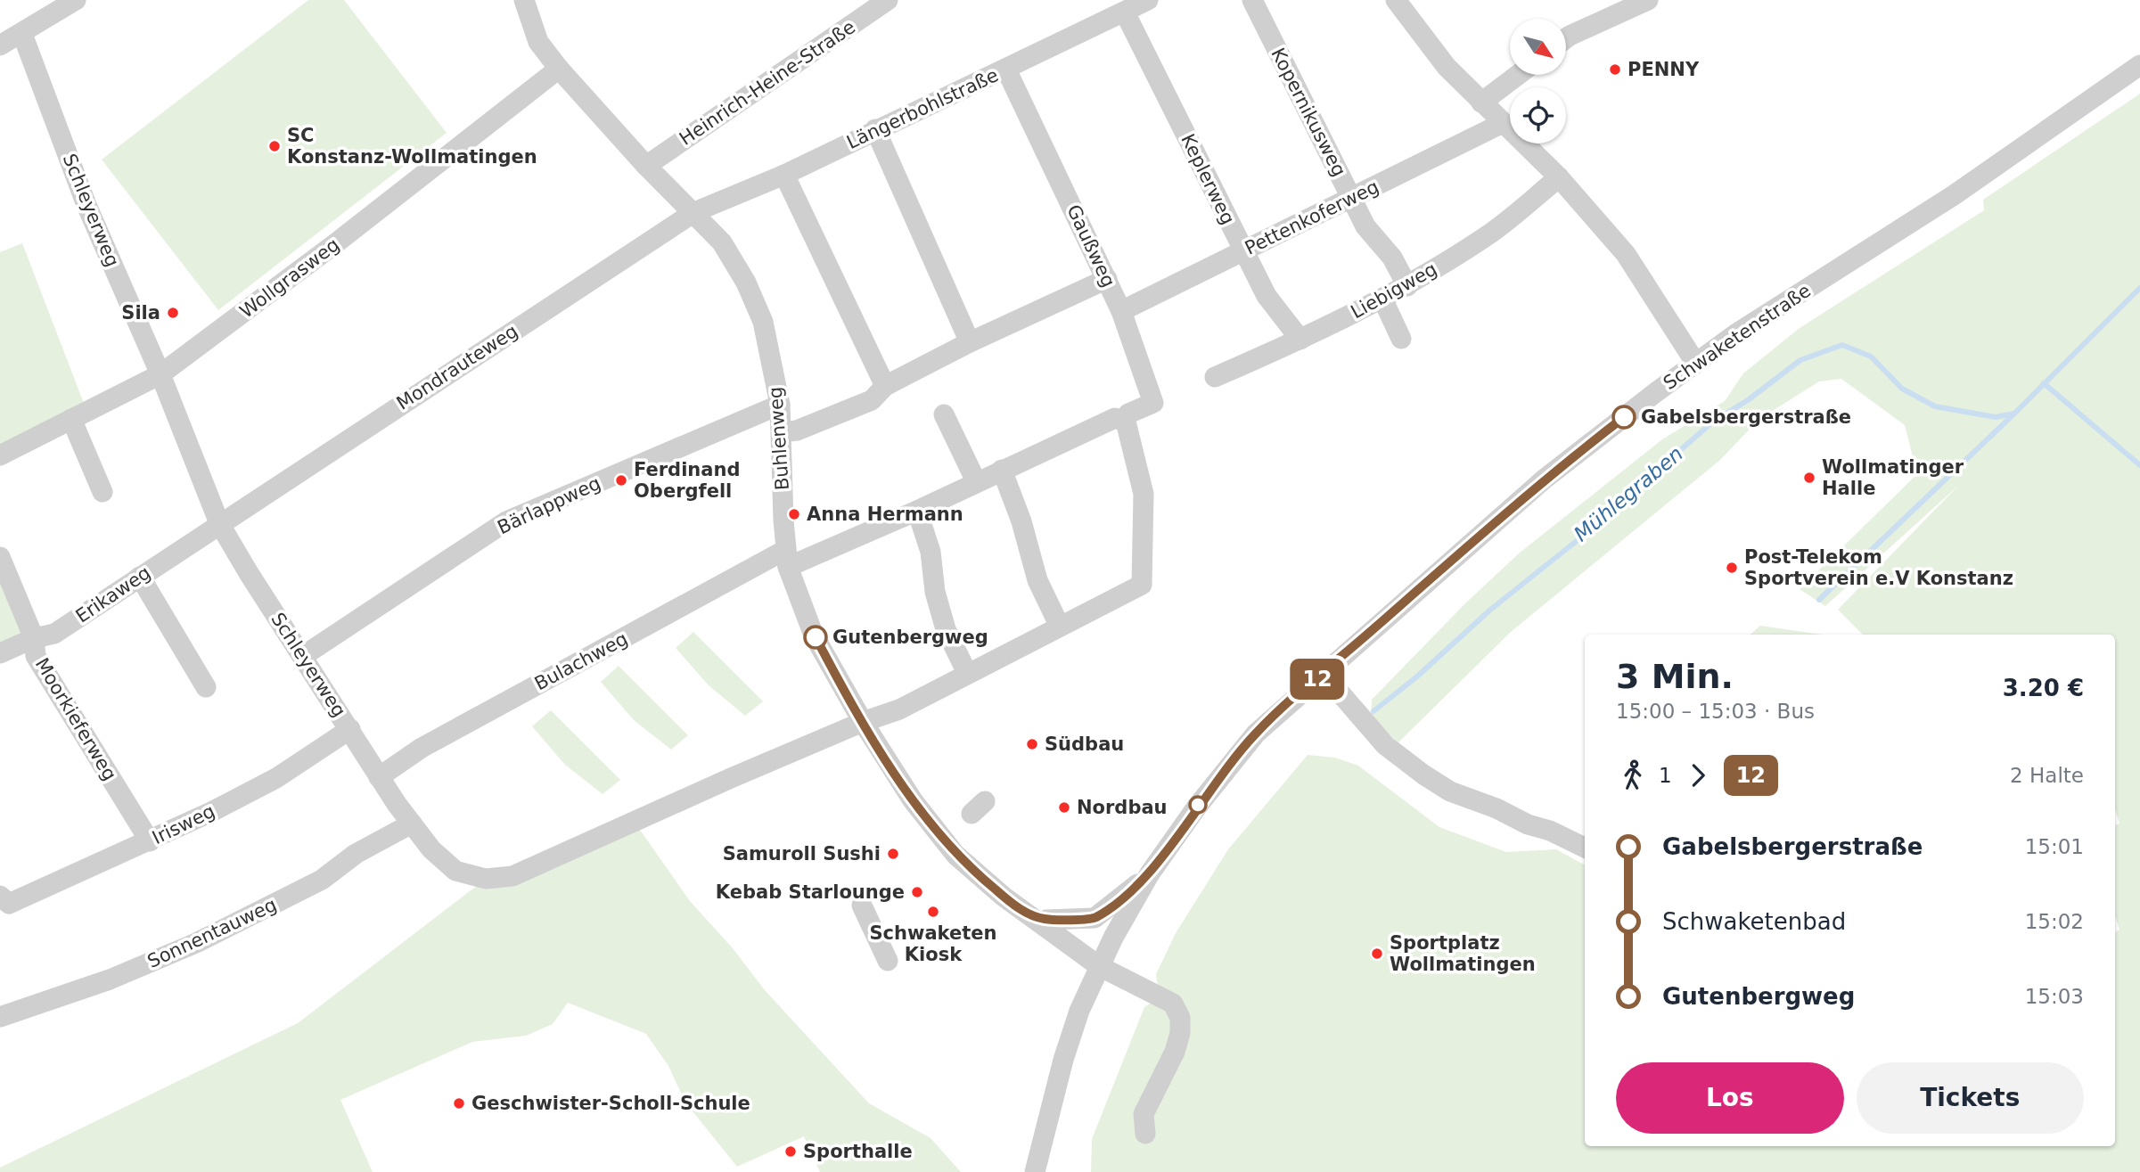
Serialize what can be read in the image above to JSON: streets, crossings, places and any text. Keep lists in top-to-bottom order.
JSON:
{
  "streets": {
    "street": [
      "Heinrich-Heine-Straße",
      "Längerbohlstraße",
      "Kopernikusweg",
      "Keplerweg",
      "Schleyerweg",
      "Pettenkoferweg",
      "Gaußweg",
      "Wollgrasweg",
      "Liebigweg",
      "Schwaketenstraße",
      "Mondrauteweg",
      "Buhlenweg",
      "Bärlappweg",
      "Erikaweg",
      "Bulachweg",
      "Moorkieferweg",
      "Irisweg",
      "Sonnentauweg"
    ]
  },
  "crossings": [
    ["Heinrich-Heine-Straße", "Buhlenweg"],
    ["Längerbohlstraße", "Keplerweg"],
    ["Längerbohlstraße", "Gaußweg"],
    ["Längerbohlstraße", "Mondrauteweg"],
    ["Längerbohlstraße", "Buhlenweg"],
    ["Kopernikusweg", "Pettenkoferweg"],
    ["Kopernikusweg", "Liebigweg"],
    ["Keplerweg", "Pettenkoferweg"],
    ["Keplerweg", "Liebigweg"],
    ["Schleyerweg", "Wollgrasweg"],
    ["Schleyerweg", "Mondrauteweg"],
    ["Schleyerweg", "Buhlenweg"],
    ["Schleyerweg", "Bärlappweg"],
    ["Schleyerweg", "Erikaweg"],
    ["Schleyerweg", "Bulachweg"],
    ["Schleyerweg", "Irisweg"],
    ["Schleyerweg", "Sonnentauweg"],
    ["Pettenkoferweg", "Gaußweg"],
    ["Gaußweg", "Bulachweg"],
    ["Wollgrasweg", "Buhlenweg"],
    ["Schwaketenstraße", "Buhlenweg"],
    ["Mondrauteweg", "Buhlenweg"],
    ["Mondrauteweg", "Erikaweg"],
    ["Buhlenweg", "Bärlappweg"],
    ["Buhlenweg", "Bulachweg"],
    ["Erikaweg", "Moorkieferweg"],
    ["Moorkieferweg", "Irisweg"]
  ],
  "water": ["Mühlegraben"],
  "places": [
    "PENNY",
    "SC Konstanz-Wollmatingen",
    "Sila",
    "Gabelsbergerstraße",
    "Wollmatinger Halle",
    "Ferdinand Obergfell",
    "Anna Hermann",
    "Post-Telekom Sportverein e.V Konstanz",
    "Gutenbergweg",
    "Südbau",
    "Nordbau",
    "Samuroll Sushi",
    "Kebab Starlounge",
    "Schwaketen Kiosk",
    "Sportplatz Wollmatingen",
    "Geschwister-Scholl-Schule",
    "Sporthalle"
  ],
  "lines": ["bus line 12"],
  "north": "bottom right",
  "page": {
    "on_map": "12",
    "heading": ["3 Min.", "15:00 – 15:03 · Bus", "3.20 €"],
    "legs": ["1", "12", "2 Halte"],
    "list": [
      {
        "name": "Gabelsbergerstraße",
        "value": "15:01"
      },
      {
        "name": "Schwaketenbad",
        "value": "15:02"
      },
      {
        "name": "Gutenbergweg",
        "value": "15:03"
      }
    ],
    "buttons": ["Los", "Tickets"]
  }
}
